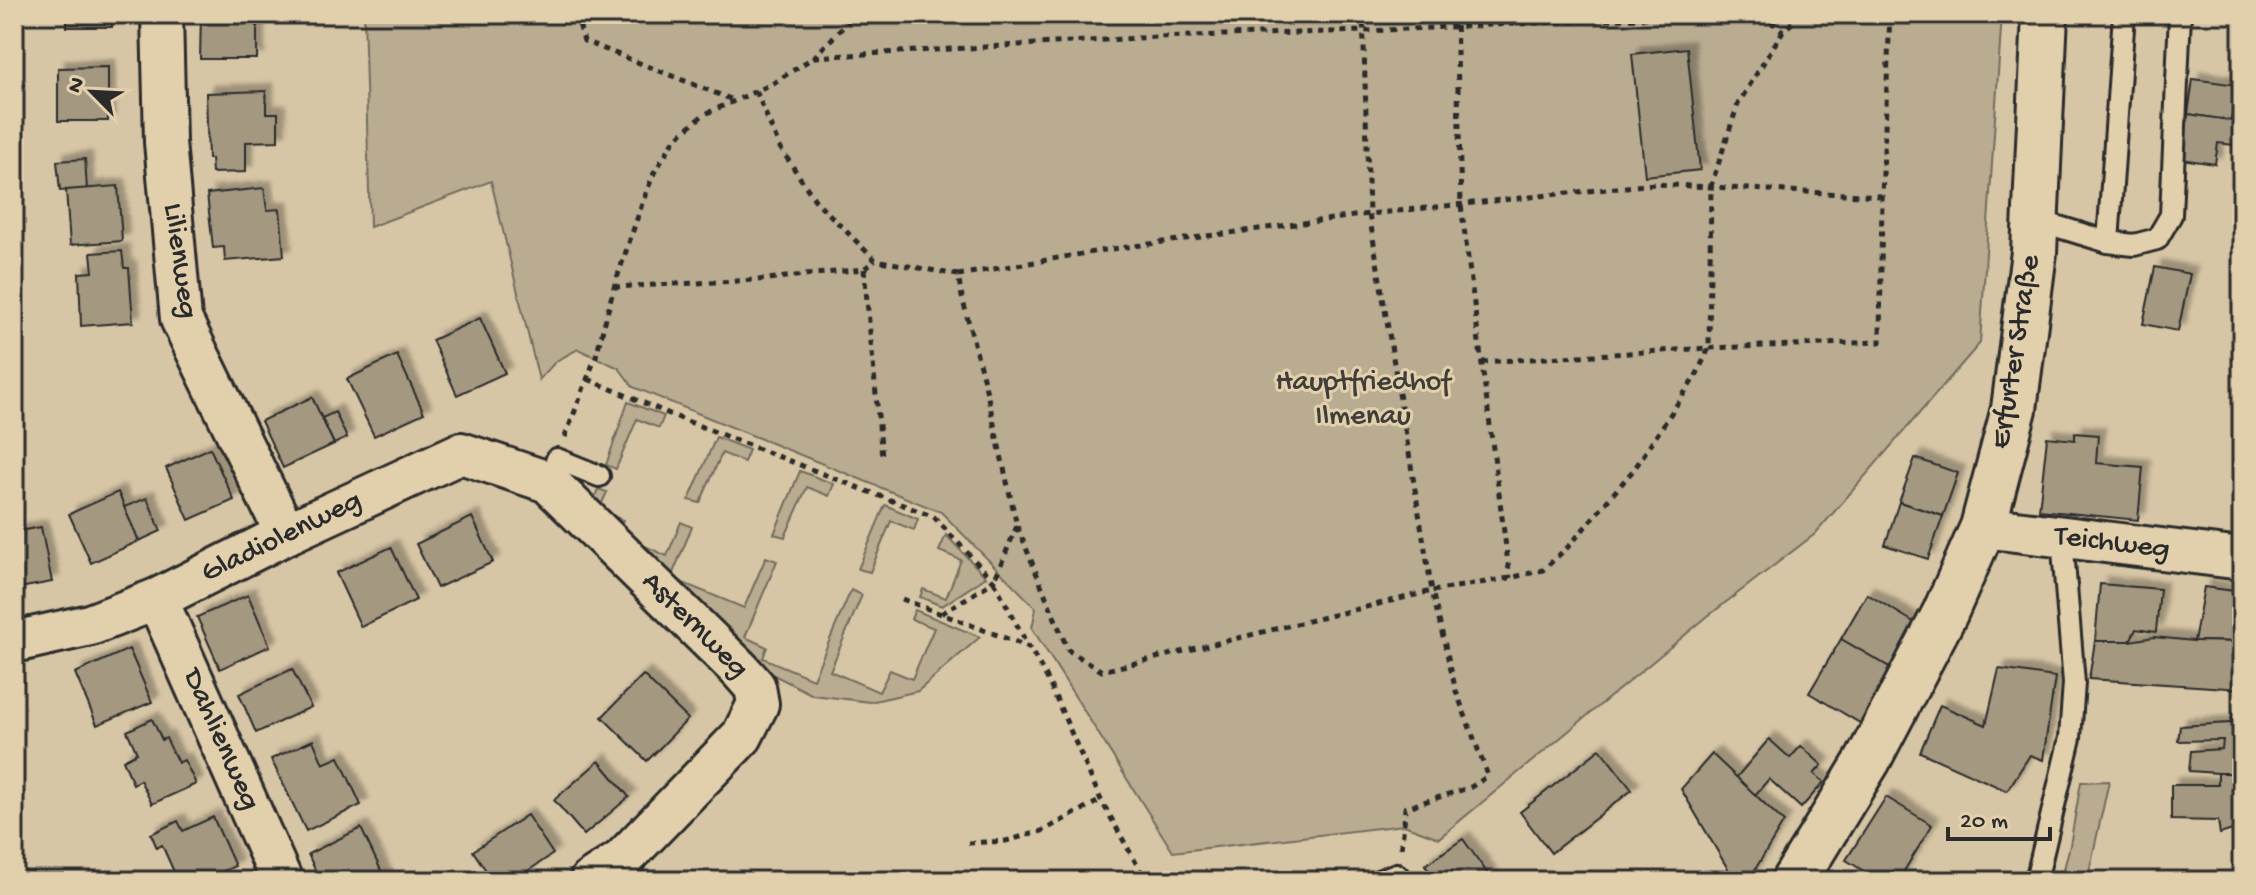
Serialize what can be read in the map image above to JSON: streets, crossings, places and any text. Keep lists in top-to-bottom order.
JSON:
{
  "streets": {
    "main road": ["Erfurter Straße"],
    "street": [
      "Lilienweg",
      "Gladiolenweg",
      "Teichweg",
      "Asternweg",
      "Dahlienweg"
    ]
  },
  "crossings": [
    ["Lilienweg", "Gladiolenweg"],
    ["Erfurter Straße", "Teichweg"],
    ["Gladiolenweg", "Asternweg"],
    ["Gladiolenweg", "Dahlienweg"]
  ],
  "parks": ["Hauptfriedhof Ilmenau"],
  "scale_bar": "20 m",
  "north": "top left"
}
